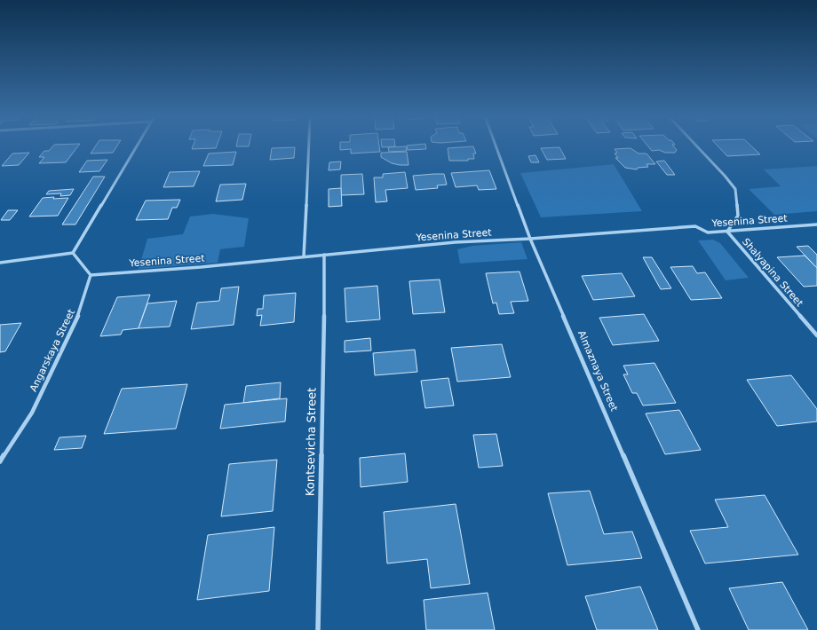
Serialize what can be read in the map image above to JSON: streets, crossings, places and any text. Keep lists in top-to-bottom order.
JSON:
{
  "streets": {
    "street": [
      "Yesenina Street",
      "Shalyapina Street",
      "Angarskaya Street",
      "Almaznaya Street",
      "Kontsevicha Street"
    ]
  },
  "crossings": [
    ["Yesenina Street", "Shalyapina Street"],
    ["Yesenina Street", "Angarskaya Street"],
    ["Yesenina Street", "Almaznaya Street"],
    ["Yesenina Street", "Kontsevicha Street"]
  ]
}
